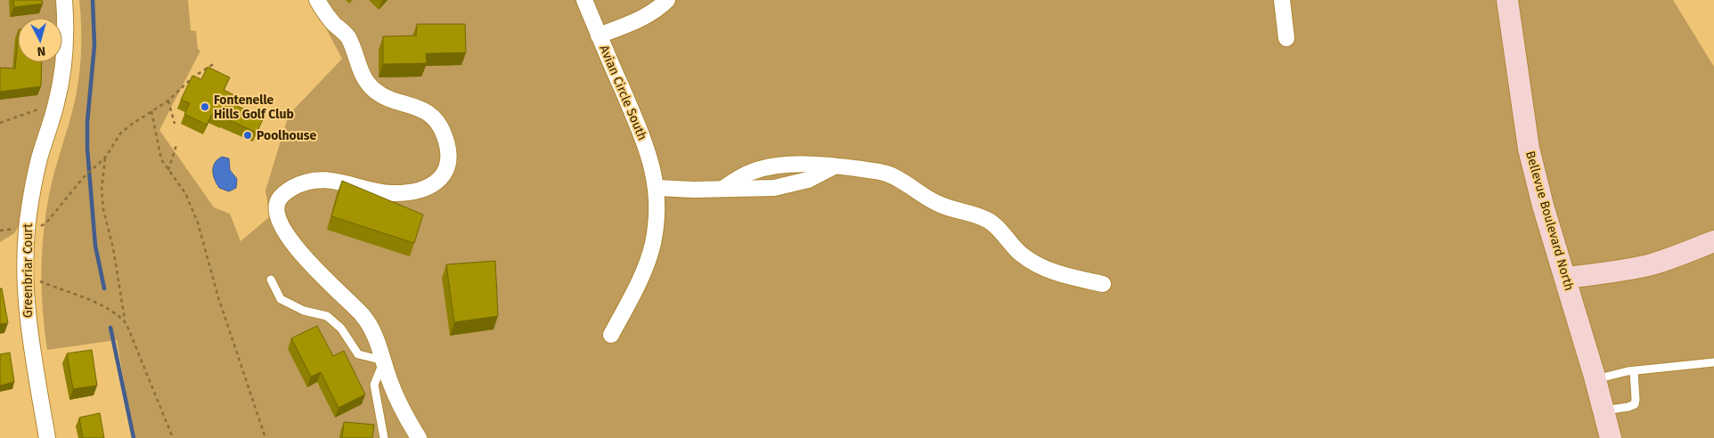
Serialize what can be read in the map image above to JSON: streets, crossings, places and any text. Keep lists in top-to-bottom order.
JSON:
{
  "streets": {
    "main road": ["Bellevue Boulevard North"],
    "street": ["Avian Circle South", "Greenbriar Court"]
  },
  "places": ["Fontenelle Hills Golf Club", "Poolhouse"],
  "north": "bottom"
}
